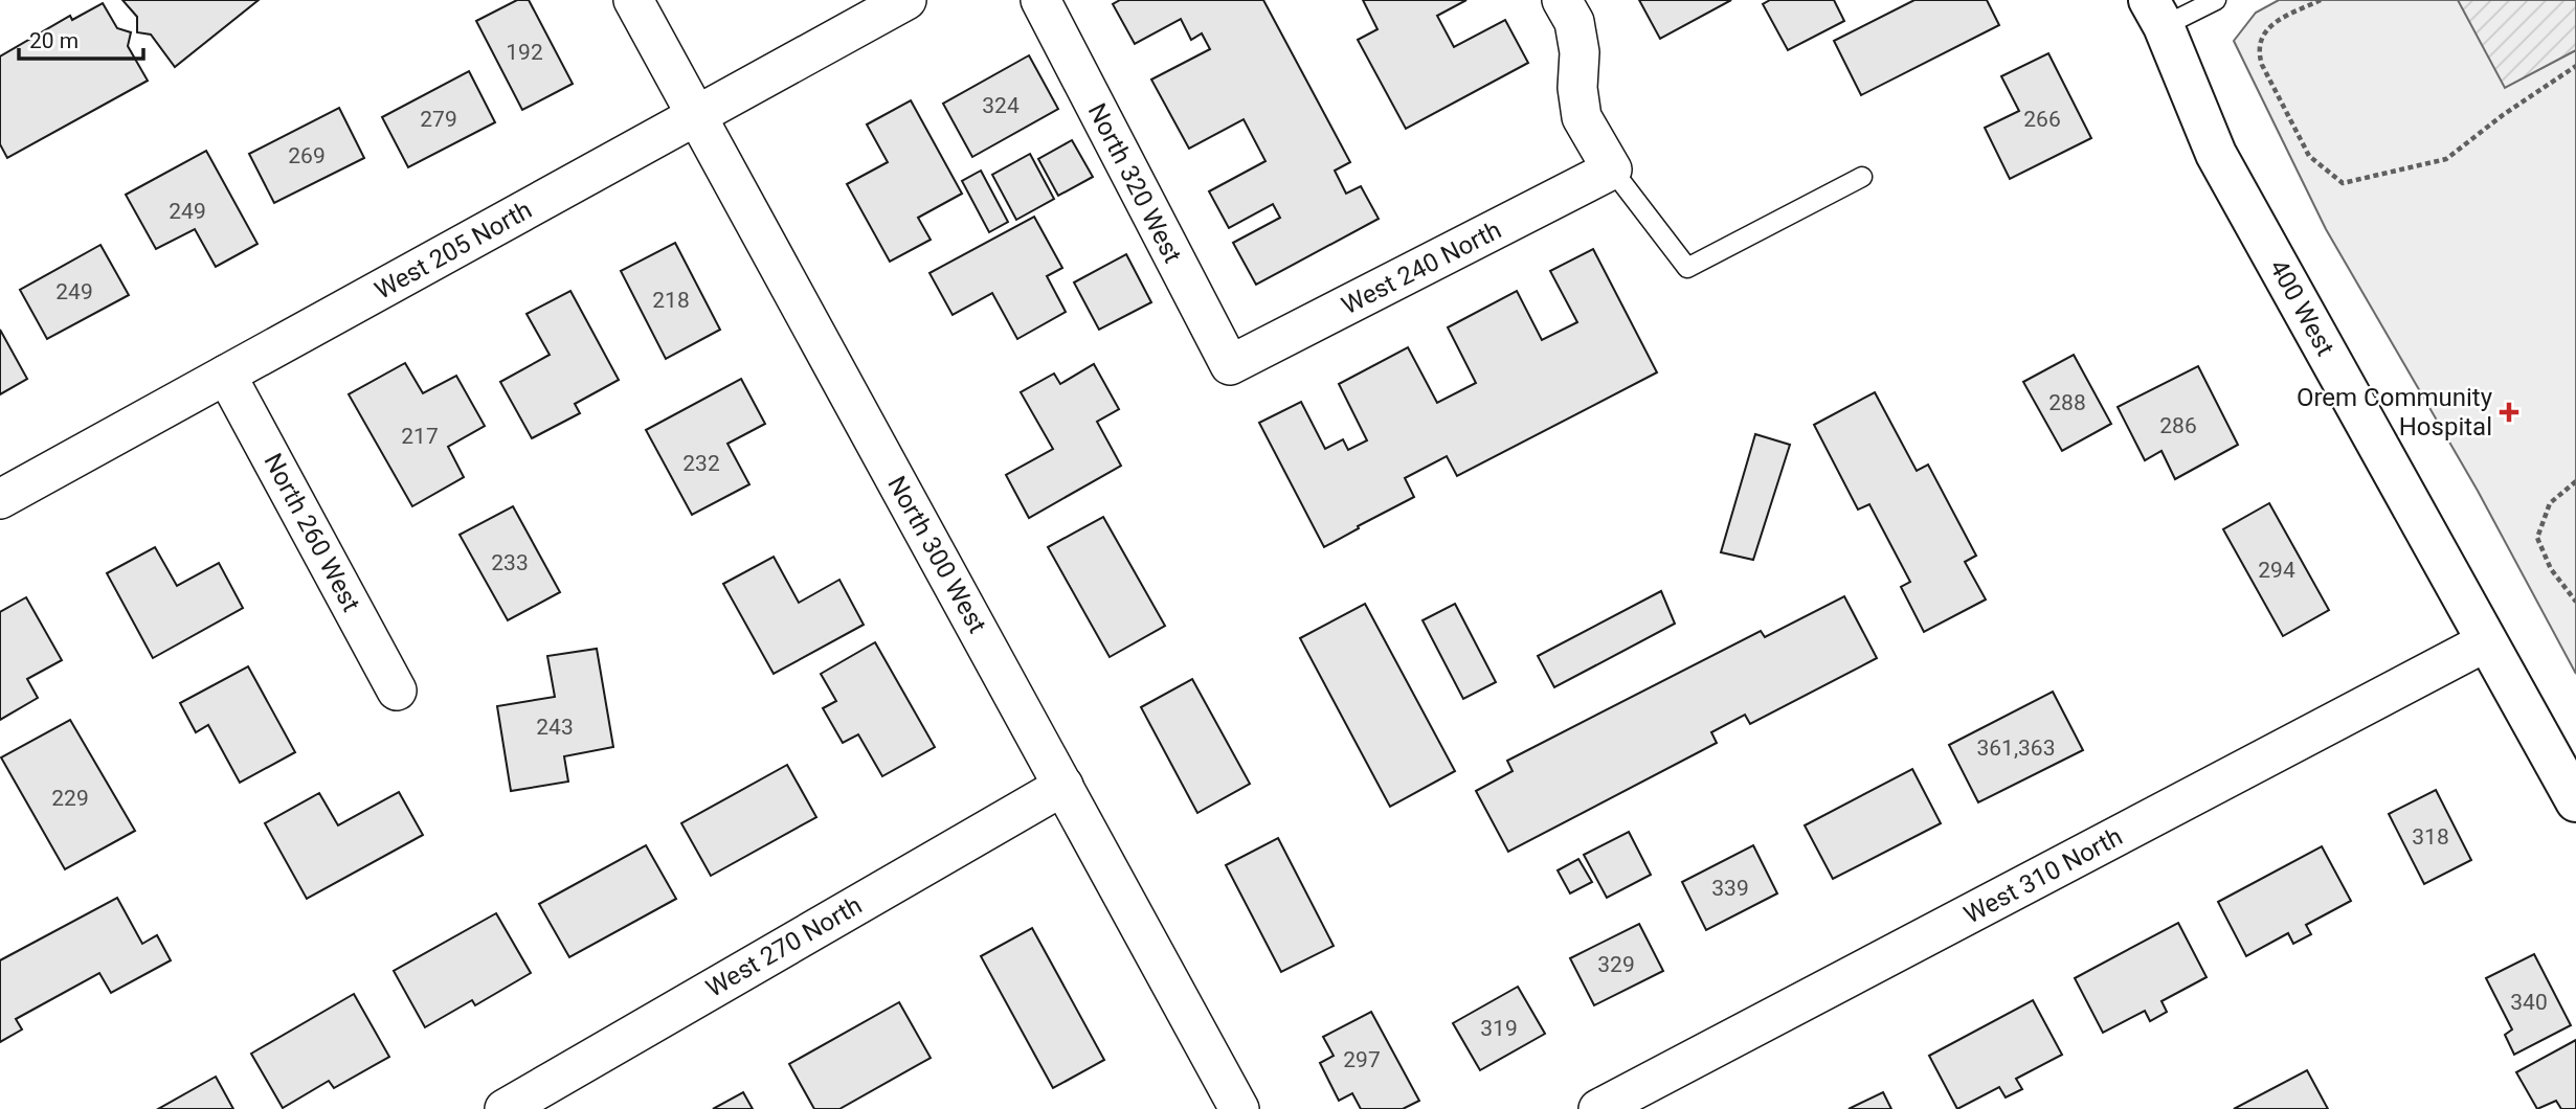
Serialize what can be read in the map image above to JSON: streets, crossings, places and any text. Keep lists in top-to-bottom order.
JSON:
{
  "streets": {
    "main road": ["400 West"],
    "street": [
      "North 320 West",
      "West 205 North",
      "West 240 North",
      "North 260 West",
      "North 300 West",
      "West 310 North",
      "West 270 North"
    ]
  },
  "crossings": [
    ["North 320 West", "West 240 North"],
    ["West 205 North", "North 260 West"],
    ["West 205 North", "North 300 West"],
    ["400 West", "West 310 North"],
    ["North 300 West", "West 270 North"]
  ],
  "places": {
    "health": ["Orem Community Hospital"]
  },
  "house_numbers": [
    "192",
    "324",
    "279",
    "266",
    "269",
    "249",
    "249",
    "218",
    "288",
    "286",
    "217",
    "232",
    "233",
    "294",
    "243",
    "361,363",
    "229",
    "318",
    "339",
    "329",
    "340",
    "319",
    "297"
  ],
  "scale_bar": "20 m"
}
